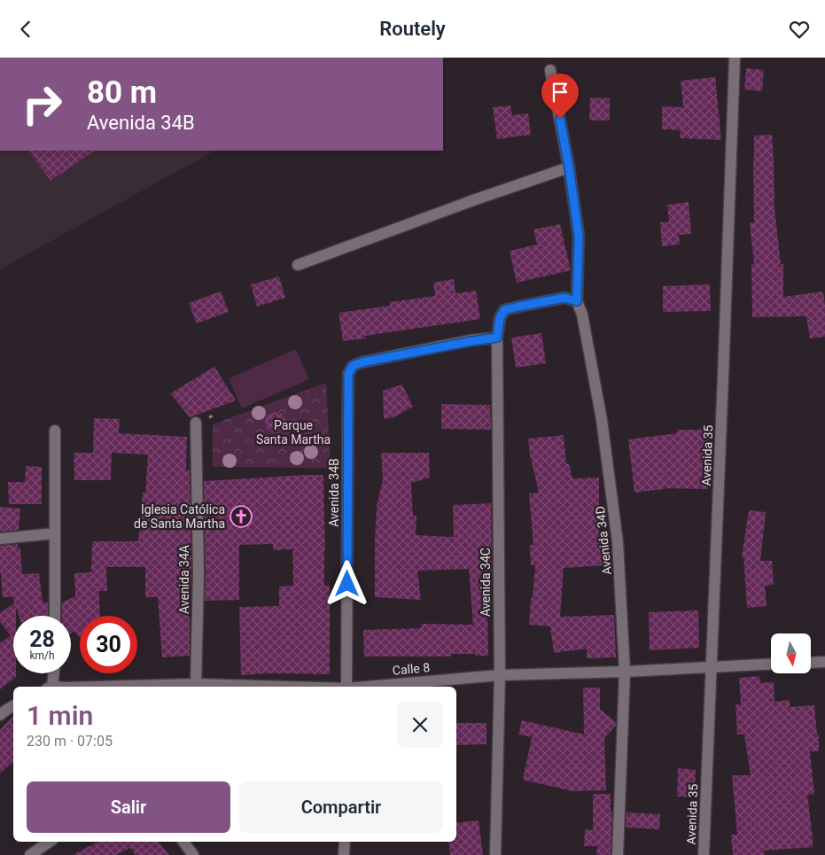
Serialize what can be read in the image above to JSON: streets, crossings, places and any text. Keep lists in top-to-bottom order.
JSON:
{
  "streets": {
    "street": [
      "Avenida 35",
      "Avenida 34B",
      "Avenida 34D",
      "Avenida 34A",
      "Avenida 34C",
      "Calle 8"
    ]
  },
  "crossings": [
    ["Avenida 35", "Calle 8"],
    ["Avenida 34B", "Avenida 34C"],
    ["Avenida 34D", "Avenida 34C"],
    ["Avenida 34D", "Calle 8"],
    ["Avenida 34A", "Calle 8"],
    ["Avenida 34C", "Calle 8"]
  ],
  "parks": ["Parque Santa Martha"],
  "places": {
    "church": ["Iglesia Católica de Santa Martha"]
  },
  "north": "bottom",
  "page": {
    "header": "Routely",
    "turn": ["80 m", "Avenida 34B"],
    "speed": "28 km/h",
    "limit": "30",
    "heading": ["1 min", "230 m · 07:05"],
    "buttons": ["Salir", "Compartir"]
  }
}
